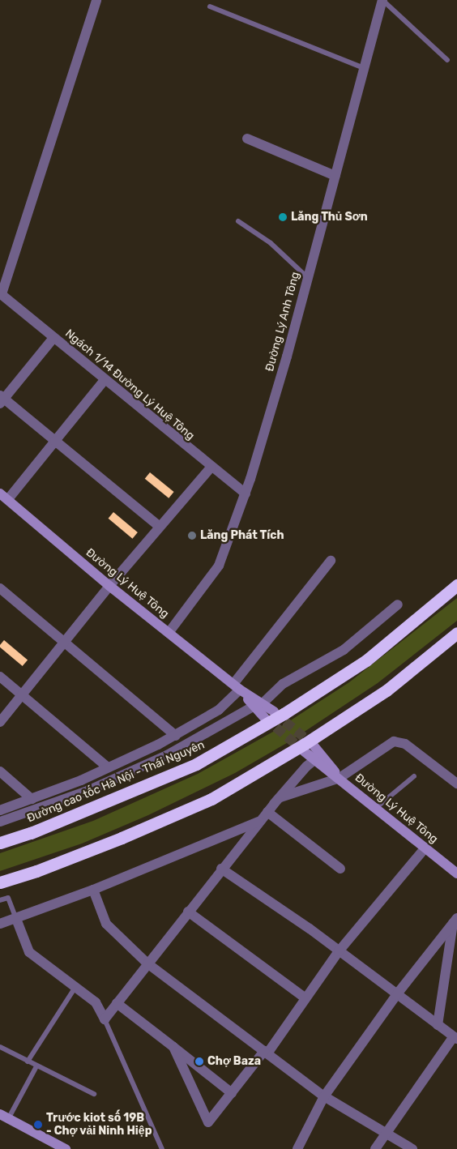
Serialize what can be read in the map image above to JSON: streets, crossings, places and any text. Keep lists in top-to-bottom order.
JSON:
{
  "streets": {
    "highway": ["Đường cao tốc Hà Nội - Thái Nguyên"],
    "main road": ["Đường Lý Huệ Tông"],
    "street": ["Đường Lý Anh Tông", "Ngách 1/14 Đường Lý Huệ Tông"]
  },
  "crossings": [
    ["Đường Lý Anh Tông", "Ngách 1/14 Đường Lý Huệ Tông"],
    ["Đường Lý Anh Tông", "Đường Lý Huệ Tông"]
  ],
  "places": [
    "Lăng Thủ Sơn",
    "Lăng Phát Tích",
    "Chợ Baza",
    "Trước kiot số 19B - Chợ vải Ninh Hiệp"
  ]
}
